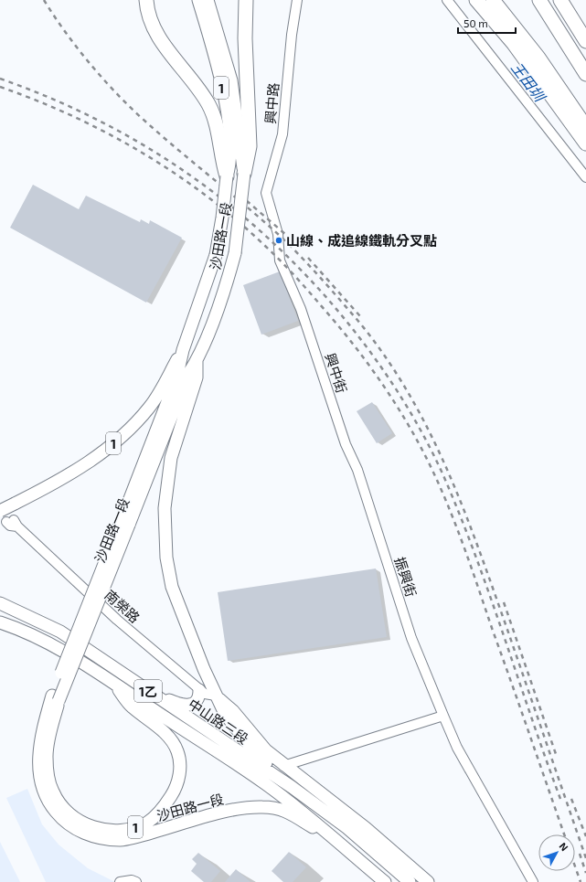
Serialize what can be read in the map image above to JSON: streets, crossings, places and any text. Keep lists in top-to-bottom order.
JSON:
{
  "streets": {
    "main road": [
      "1",
      "沙田路一段",
      "1乙",
      "中山路三段"
    ],
    "street": [
      "興中路",
      "興中街",
      "振興街",
      "南榮路"
    ]
  },
  "crossings": [
    ["興中路", "興中街"],
    ["沙田路一段", "中山路三段"],
    ["興中街", "振興街"],
    ["南榮路", "中山路三段"]
  ],
  "water": ["王田圳"],
  "places": ["山線、成追線鐵軌分叉點"],
  "scale_bar": "50 m",
  "north": "top right"
}
